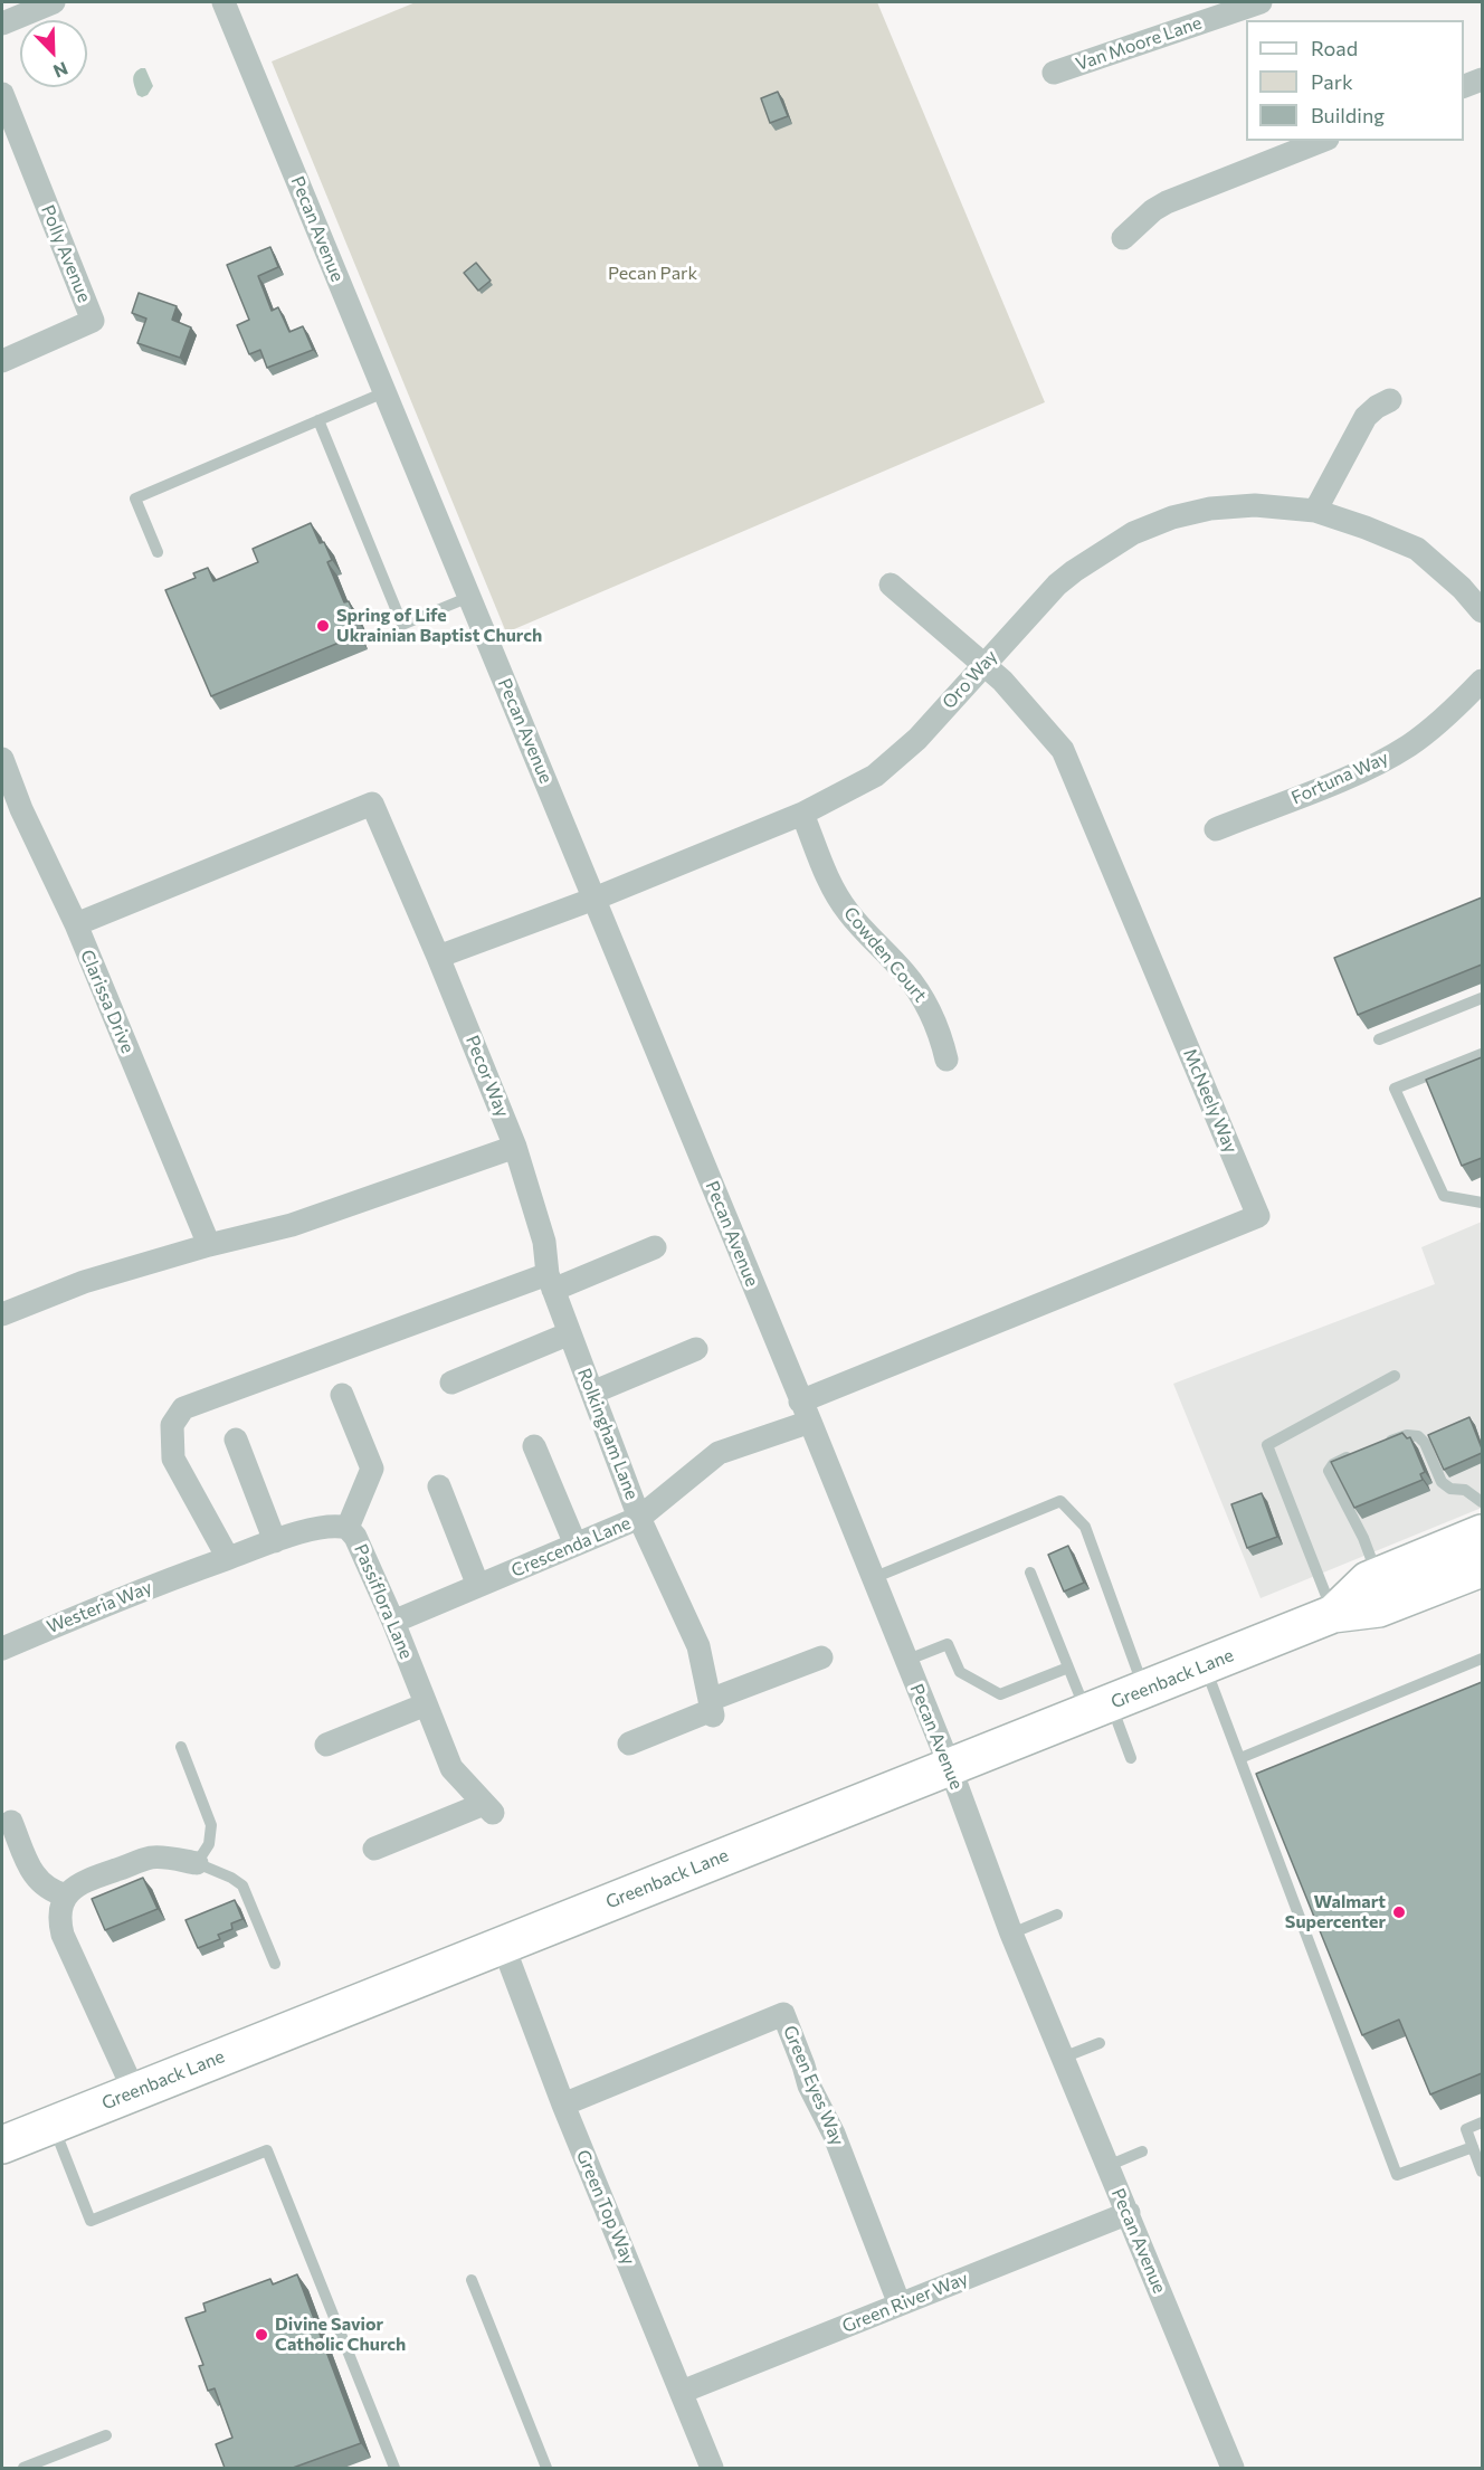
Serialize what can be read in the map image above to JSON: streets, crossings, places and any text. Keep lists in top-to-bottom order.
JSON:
{
  "streets": {
    "main road": ["Greenback Lane"],
    "street": [
      "Van Moore Lane",
      "Pecan Avenue",
      "Polly Avenue",
      "Oro Way",
      "Fortuna Way",
      "Cowden Court",
      "Clarissa Drive",
      "Pecor Way",
      "McNeely Way",
      "Rolkingham Lane",
      "Crescenda Lane",
      "Passiflora Lane",
      "Westeria Way",
      "Green Eyes Way",
      "Green Top Way",
      "Green River Way"
    ]
  },
  "crossings": [
    ["Pecan Avenue", "Oro Way"],
    ["Pecan Avenue", "McNeely Way"],
    ["Pecan Avenue", "Crescenda Lane"],
    ["Pecan Avenue", "Greenback Lane"],
    ["Pecan Avenue", "Green River Way"],
    ["Oro Way", "Cowden Court"],
    ["Oro Way", "Pecor Way"],
    ["Oro Way", "McNeely Way"],
    ["Clarissa Drive", "Pecor Way"],
    ["Pecor Way", "Rolkingham Lane"],
    ["McNeely Way", "Crescenda Lane"],
    ["Rolkingham Lane", "Crescenda Lane"],
    ["Crescenda Lane", "Passiflora Lane"],
    ["Passiflora Lane", "Westeria Way"],
    ["Greenback Lane", "Green Top Way"],
    ["Green Eyes Way", "Green Top Way"],
    ["Green Eyes Way", "Green River Way"],
    ["Green Top Way", "Green River Way"]
  ],
  "parks": ["Pecan Park"],
  "places": ["Spring of Life Ukrainian Baptist Church", "Walmart Supercenter", "Divine Savior Catholic Church"],
  "legend": ["Road", "Park", "Building"],
  "north": "bottom right"
}
